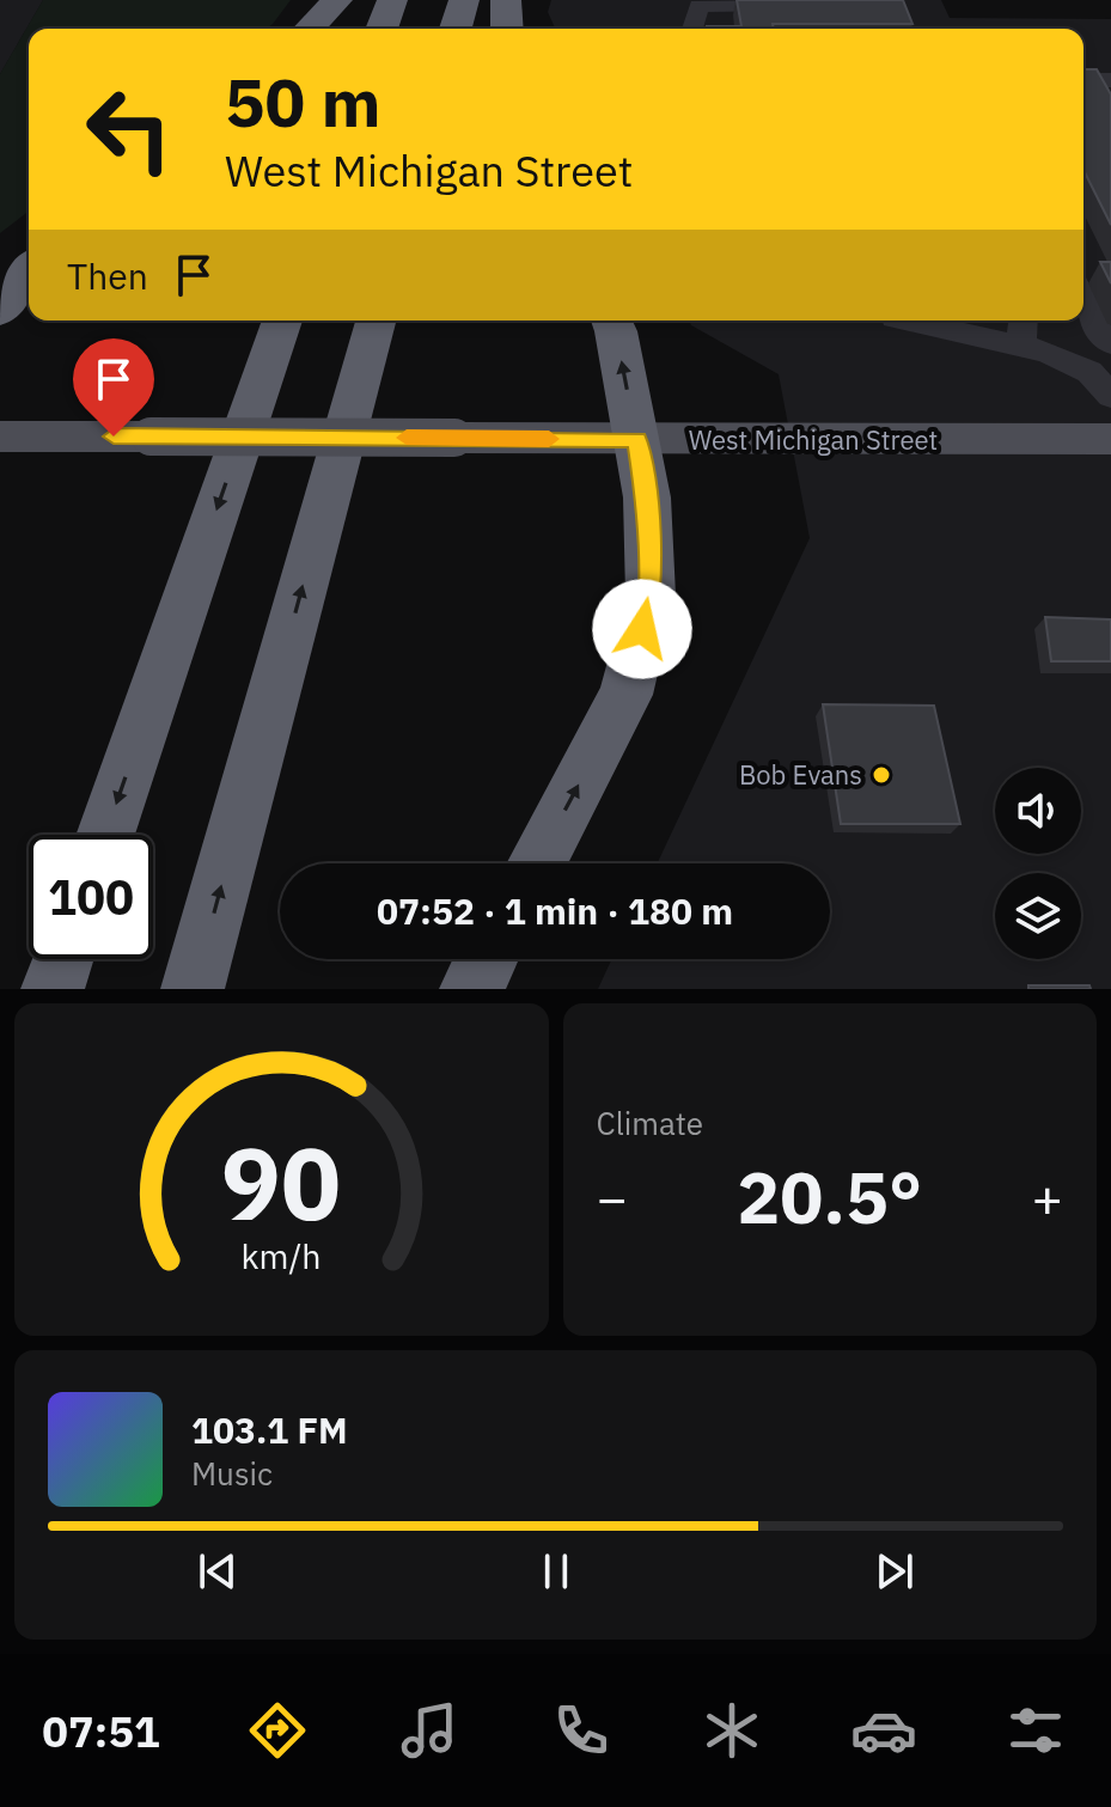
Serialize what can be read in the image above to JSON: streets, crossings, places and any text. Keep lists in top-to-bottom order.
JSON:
{
  "streets": {
    "main road": ["West Michigan Street"]
  },
  "places": ["Bob Evans"],
  "page": {
    "turn": ["50 m", "West Michigan Street"],
    "then": "Then",
    "limit": "100",
    "trip": "07:52 · 1 min · 180 m",
    "tile": "Climate",
    "heat": ["−", "20.5°", "+"],
    "song": ["103.1 FM", "Music"],
    "tabs": "07:51",
    "gauge": ["90", "km/h"]
  }
}
